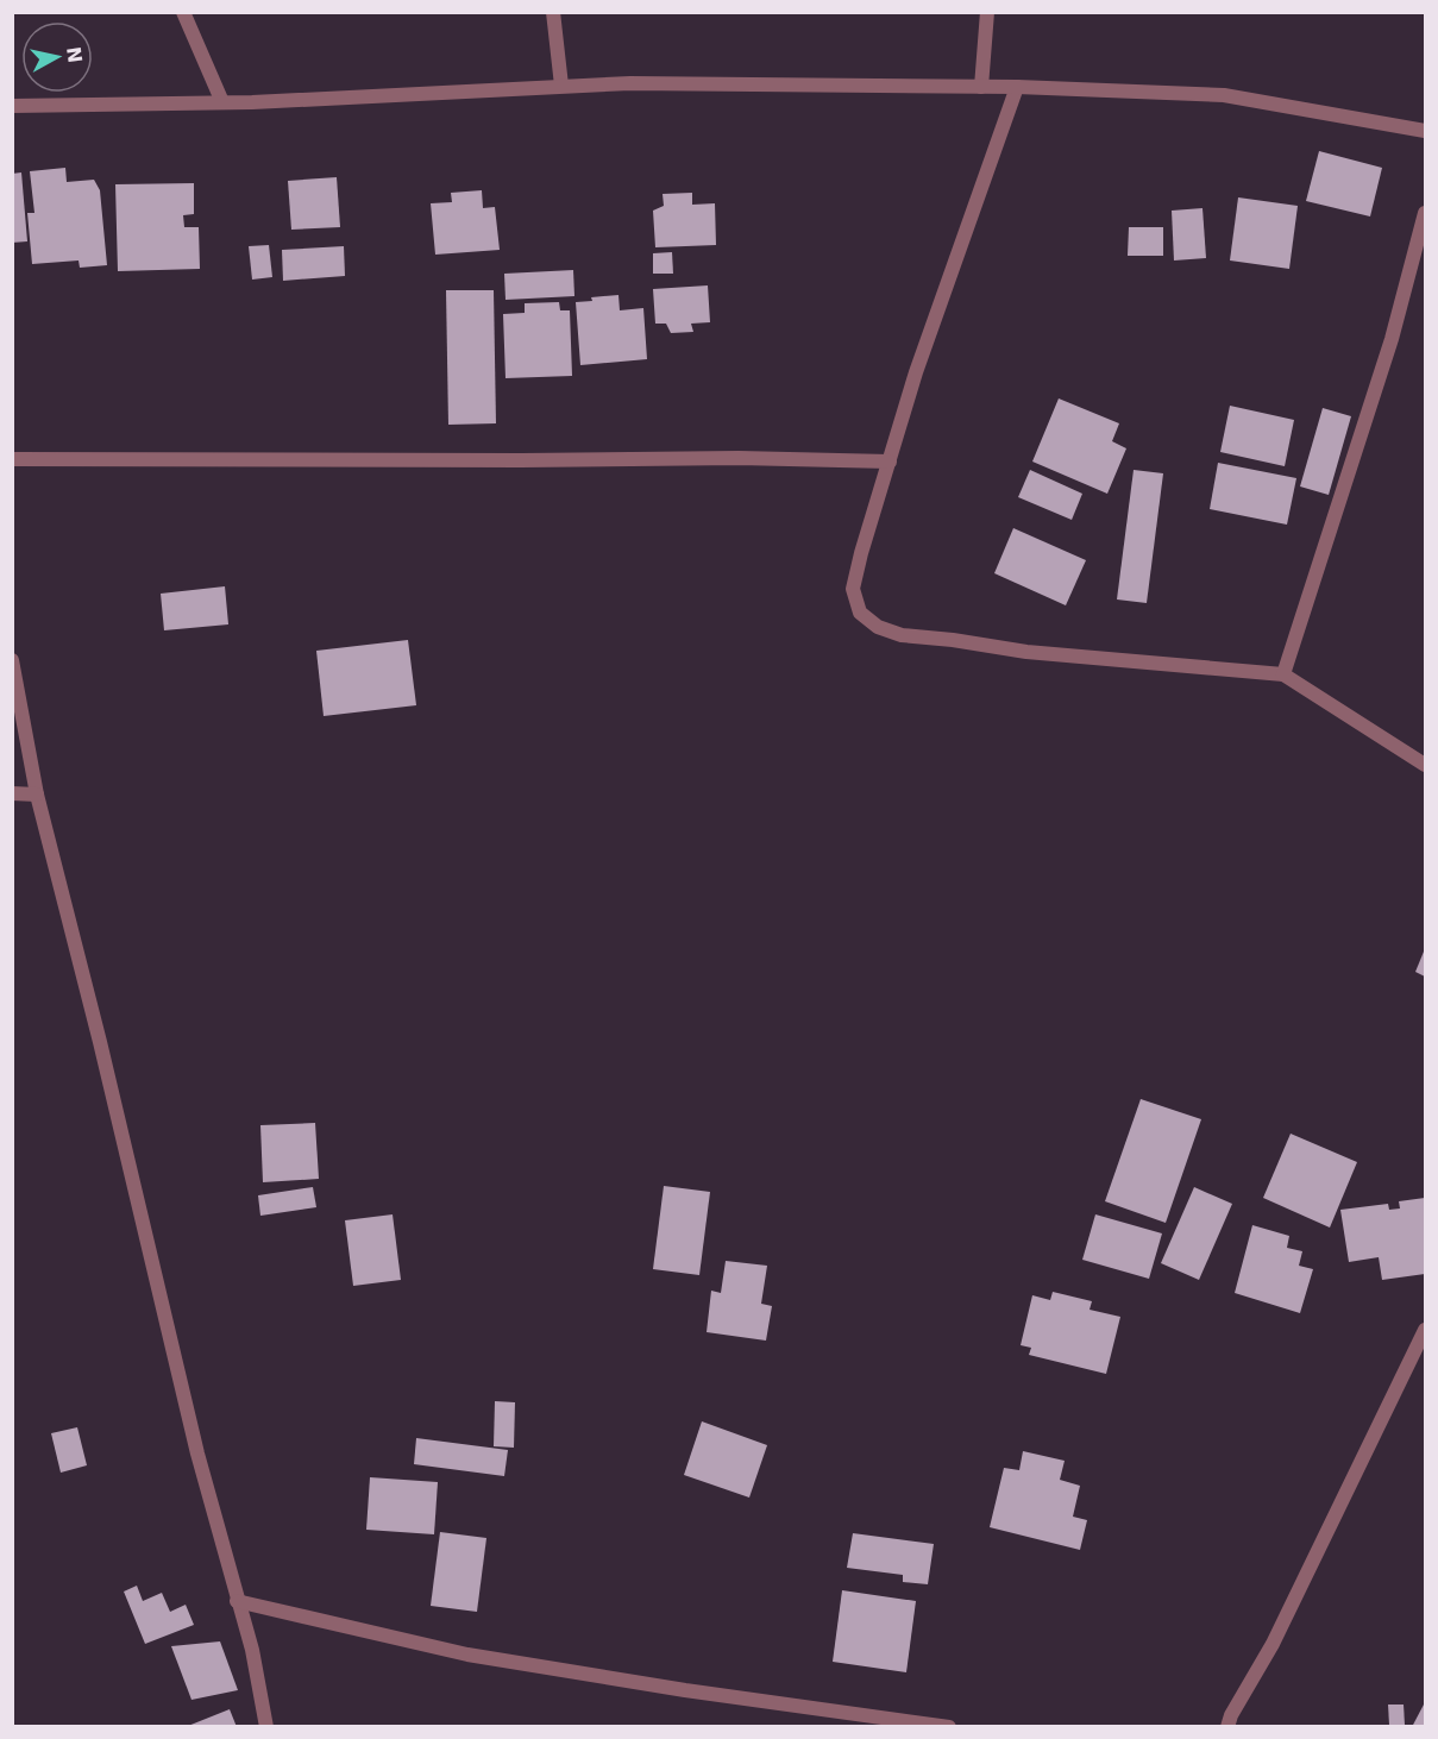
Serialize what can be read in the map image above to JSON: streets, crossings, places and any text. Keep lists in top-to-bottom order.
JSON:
{
  "north": "right"
}
